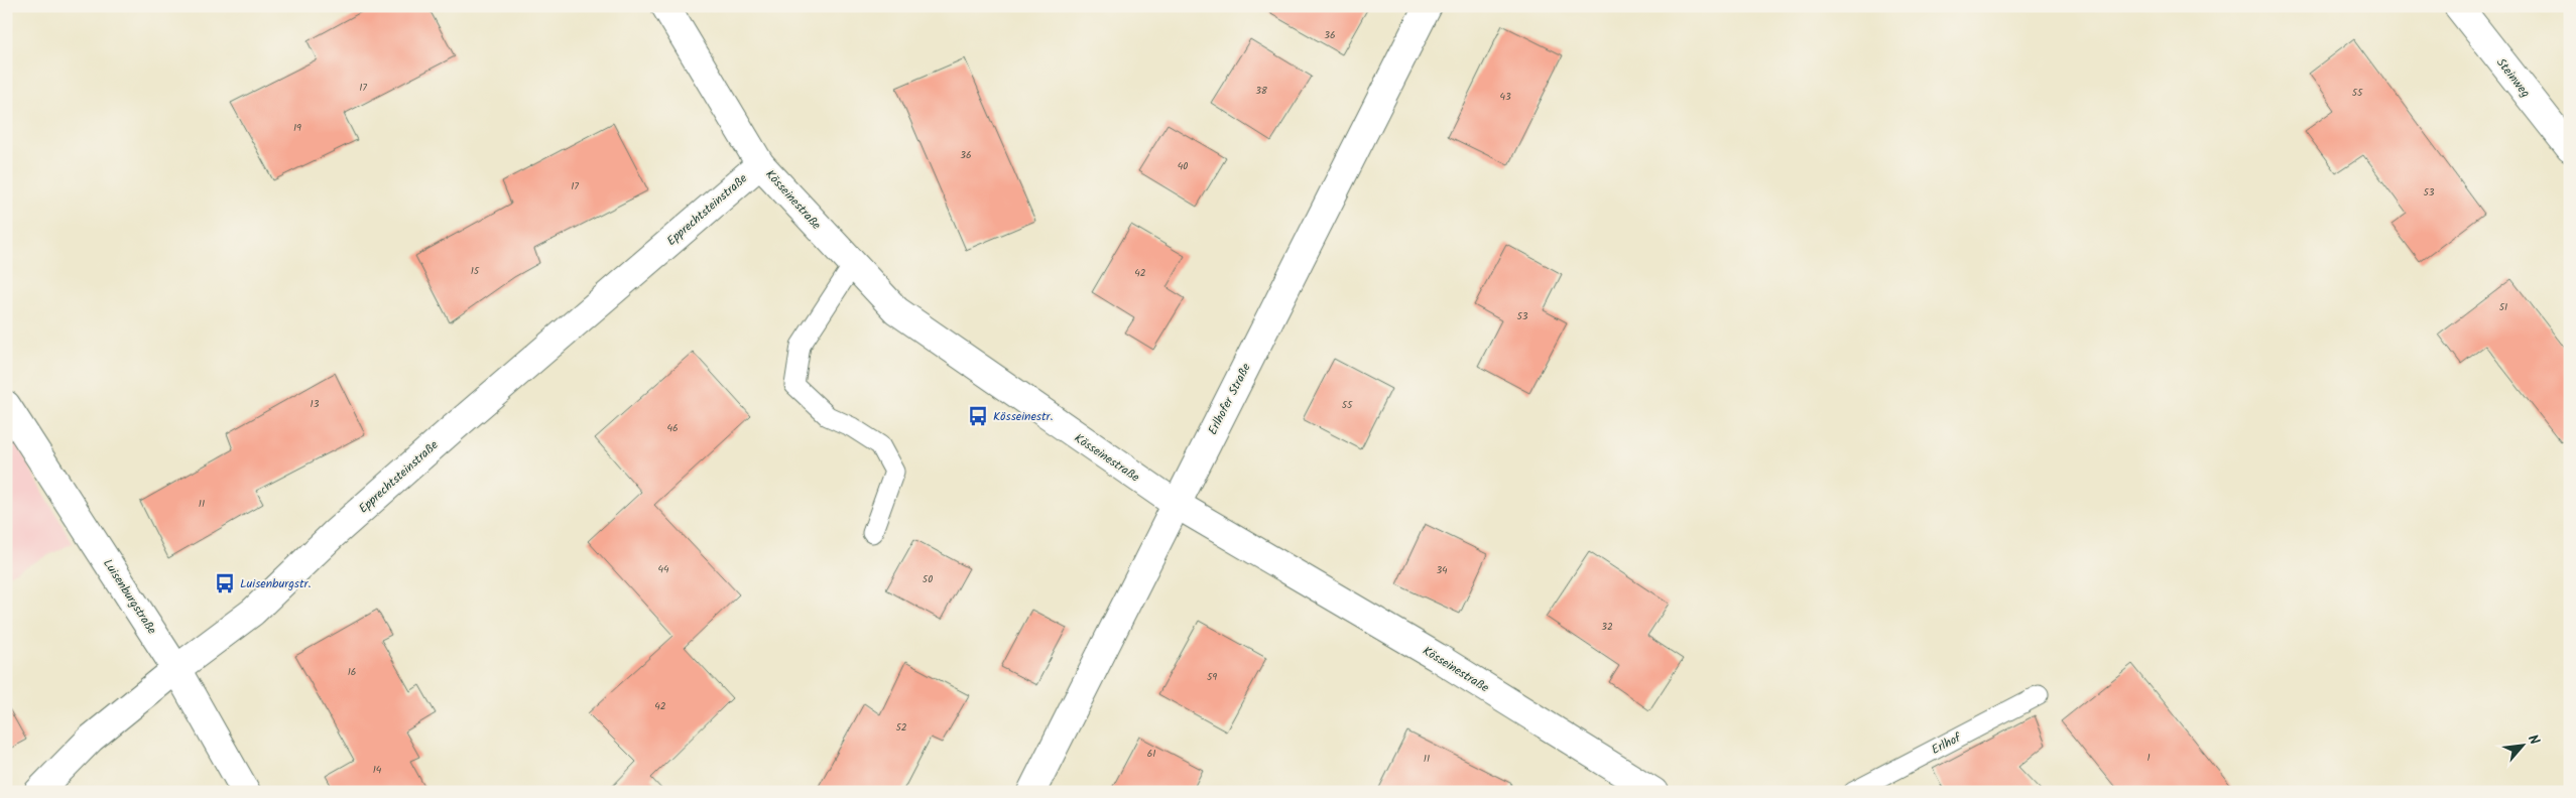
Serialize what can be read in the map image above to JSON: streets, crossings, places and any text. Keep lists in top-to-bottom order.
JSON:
{
  "streets": {
    "street": [
      "Steinweg",
      "Kösseinestraße",
      "Epprechtsteinstraße",
      "Erlhofer Straße",
      "Luisenburgstraße"
    ],
    "lane": ["Erlhof"]
  },
  "crossings": [
    ["Kösseinestraße", "Epprechtsteinstraße"],
    ["Kösseinestraße", "Erlhofer Straße"],
    ["Epprechtsteinstraße", "Luisenburgstraße"]
  ],
  "places": {
    "bus stop": ["Kösseinestr.", "Luisenburgstr."]
  },
  "house_numbers": [
    "36",
    "17",
    "38",
    "55",
    "43",
    "19",
    "36",
    "40",
    "17",
    "53",
    "15",
    "42",
    "51",
    "53",
    "13",
    "55",
    "46",
    "11",
    "44",
    "34",
    "50",
    "32",
    "16",
    "59",
    "42",
    "52",
    "61",
    "1",
    "11",
    "14"
  ],
  "north": "top right"
}
